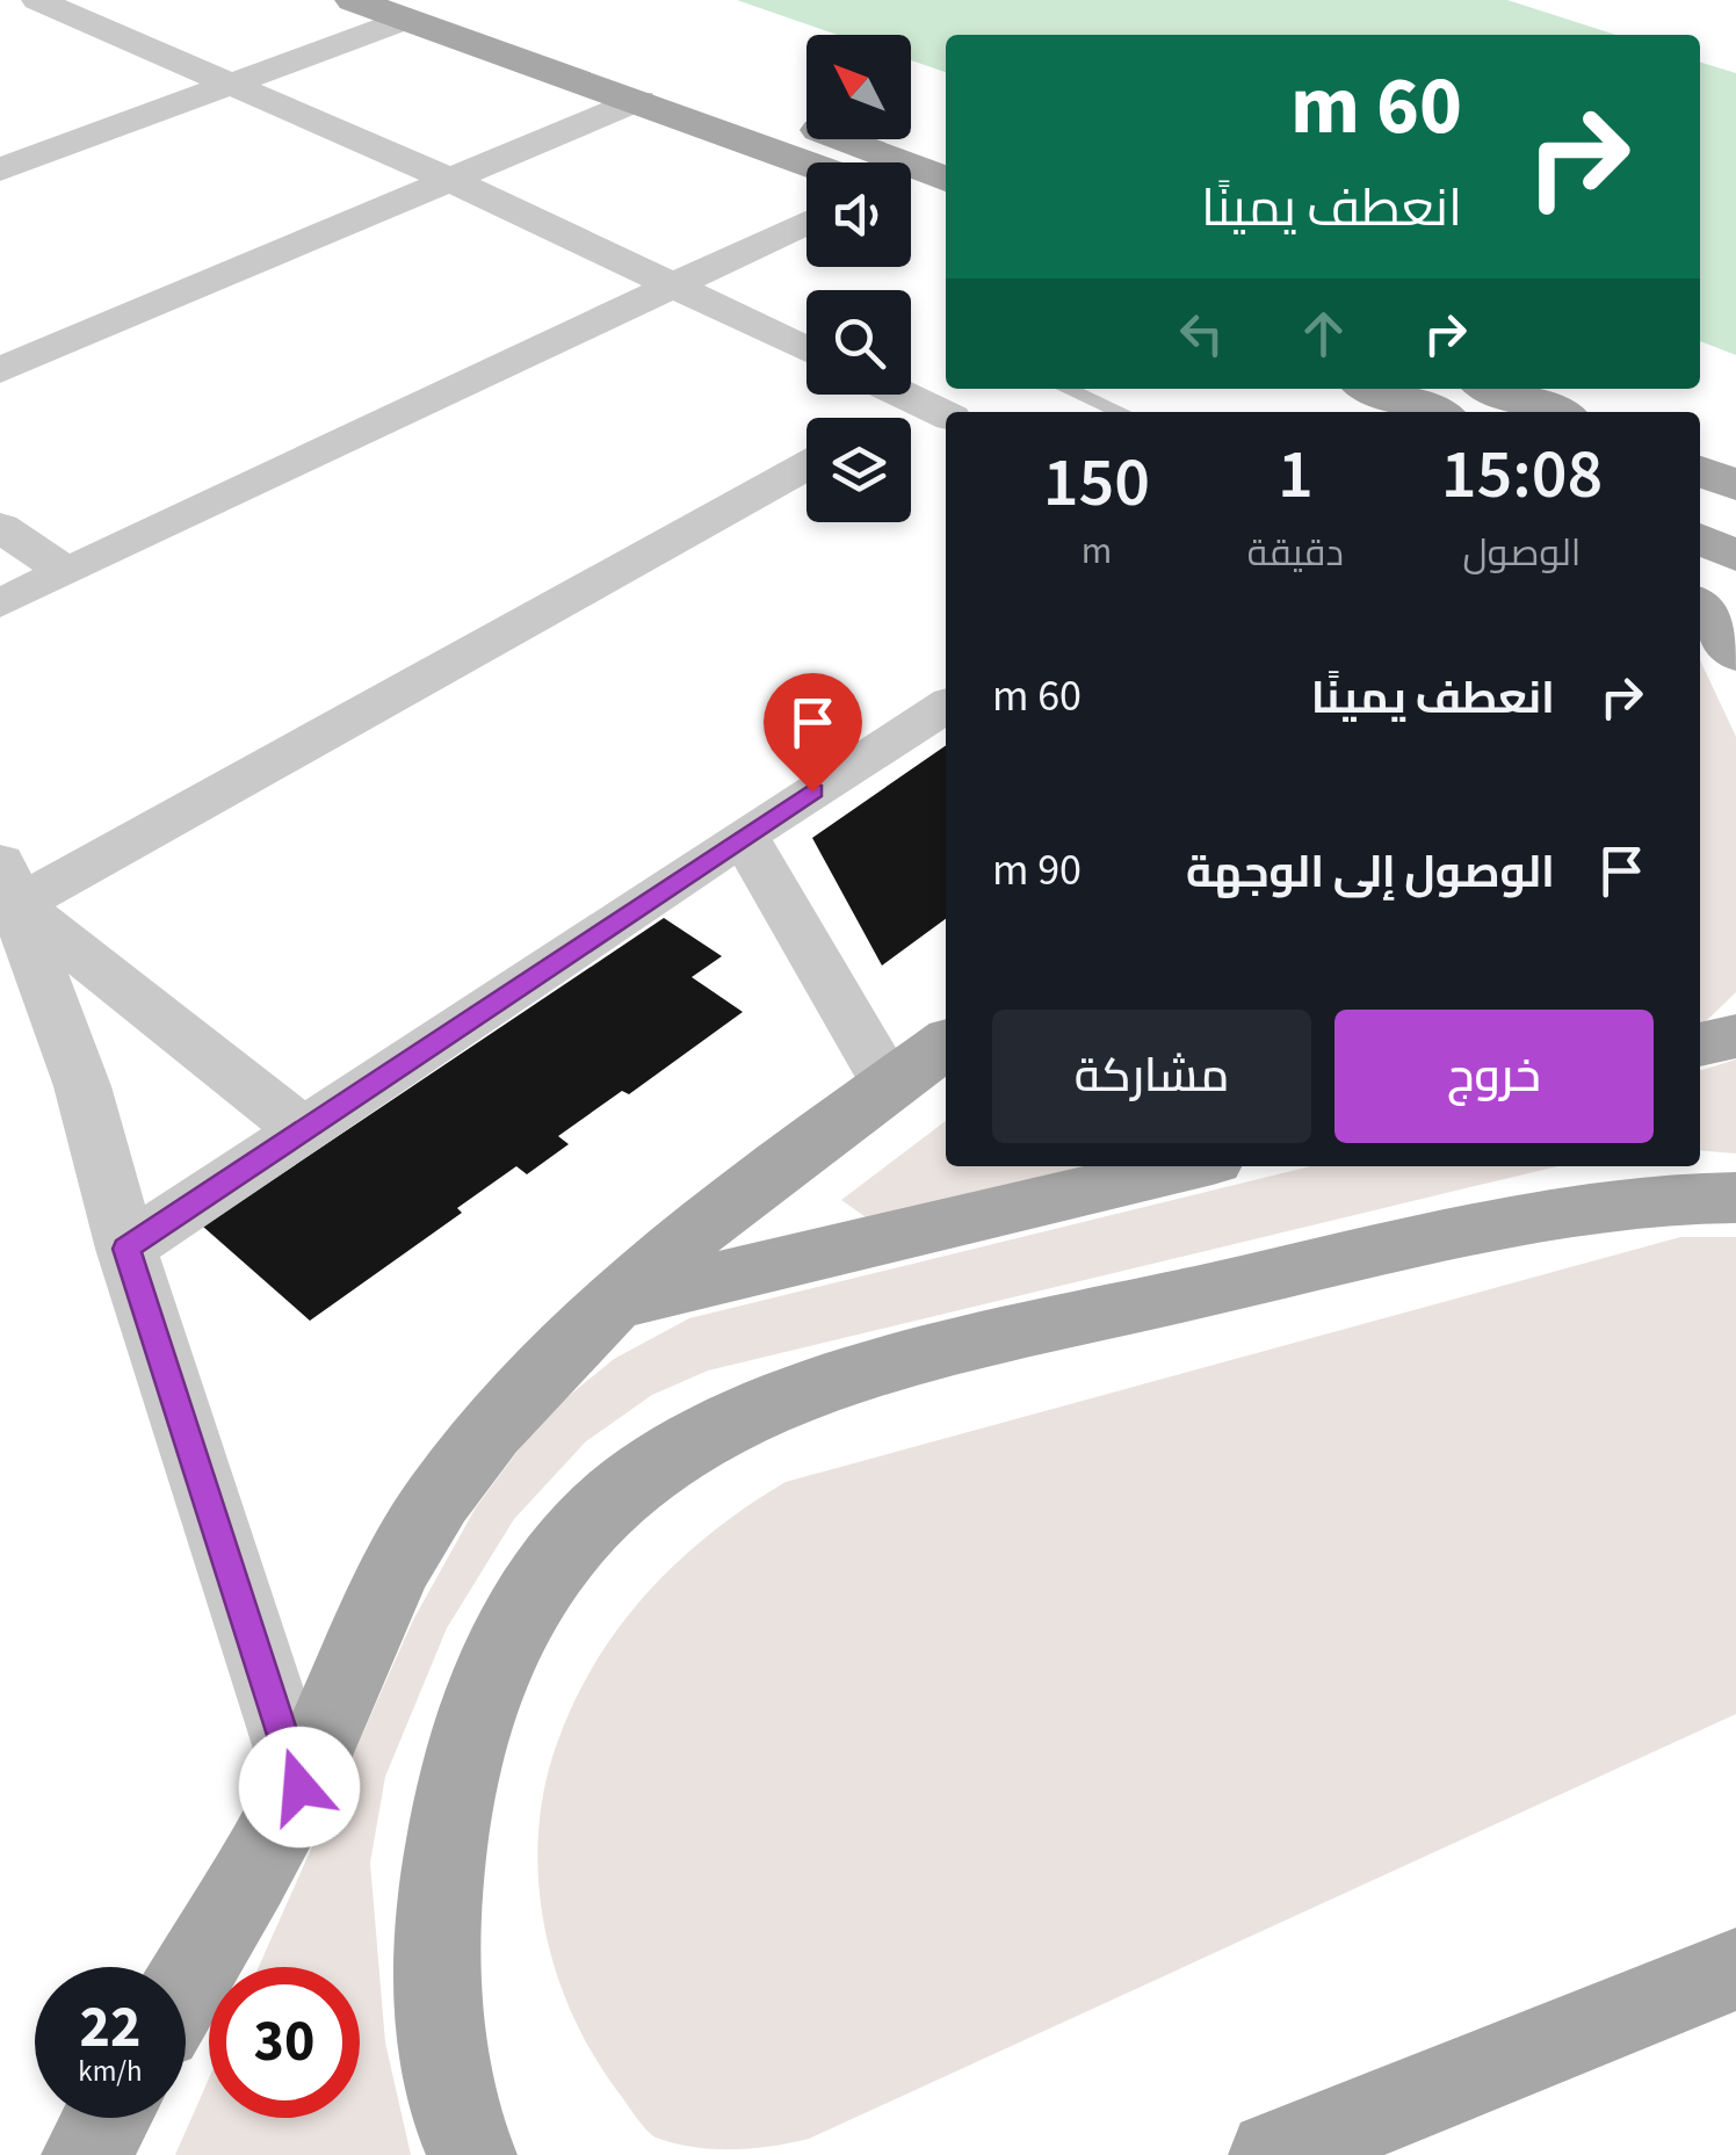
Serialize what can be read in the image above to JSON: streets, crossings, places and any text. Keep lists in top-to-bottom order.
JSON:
{
  "north": "top left",
  "page": {
    "turn": ["60 m", "انعطف يمينًا"],
    "eta": [
      "15:08",
      "الوصول",
      "1",
      "دقيقة",
      "150",
      "m"
    ],
    "list": [
      {
        "name": "انعطف يمينًا",
        "value": "60 m"
      },
      {
        "name": "الوصول إلى الوجهة",
        "value": "90 m"
      }
    ],
    "buttons": ["خروج", "مشاركة"],
    "speed": "22 km/h",
    "limit": "30"
  }
}
